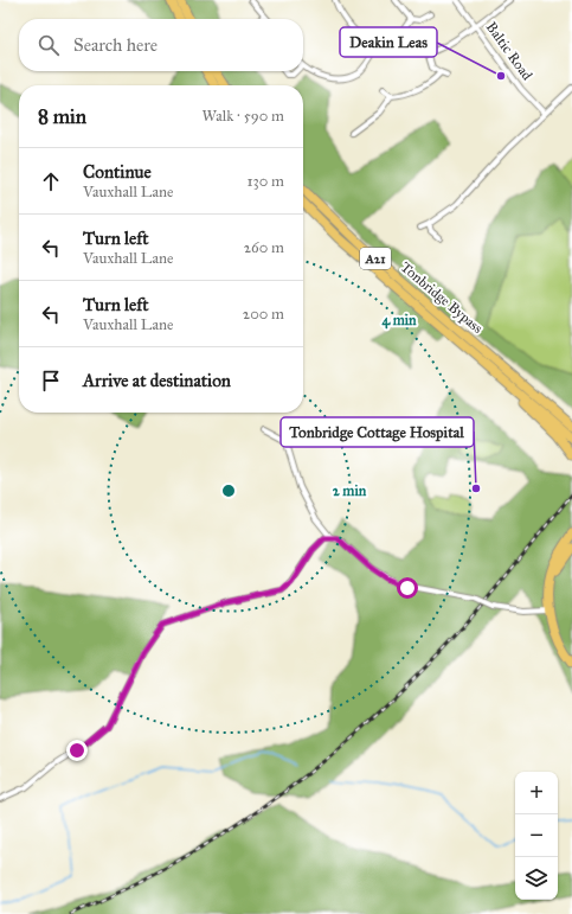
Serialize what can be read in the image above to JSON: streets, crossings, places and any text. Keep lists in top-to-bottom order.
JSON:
{
  "streets": {
    "highway": ["A21", "Tonbridge Bypass"],
    "street": ["Baltic Road"]
  },
  "places": ["Deakin Leas", "Tonbridge Cottage Hospital"],
  "page": {
    "search": "Search here",
    "heading": ["8 min", "Walk · 590 m"],
    "list": [
      ["Continue", "Vauxhall Lane", "130 m"],
      ["Turn left", "Vauxhall Lane", "260 m"],
      ["Turn left", "Vauxhall Lane", "200 m"],
      "Arrive at destination"
    ],
    "map_buttons": ["+", "−"]
  },
  "rings": ["4 min", "2 min"]
}
